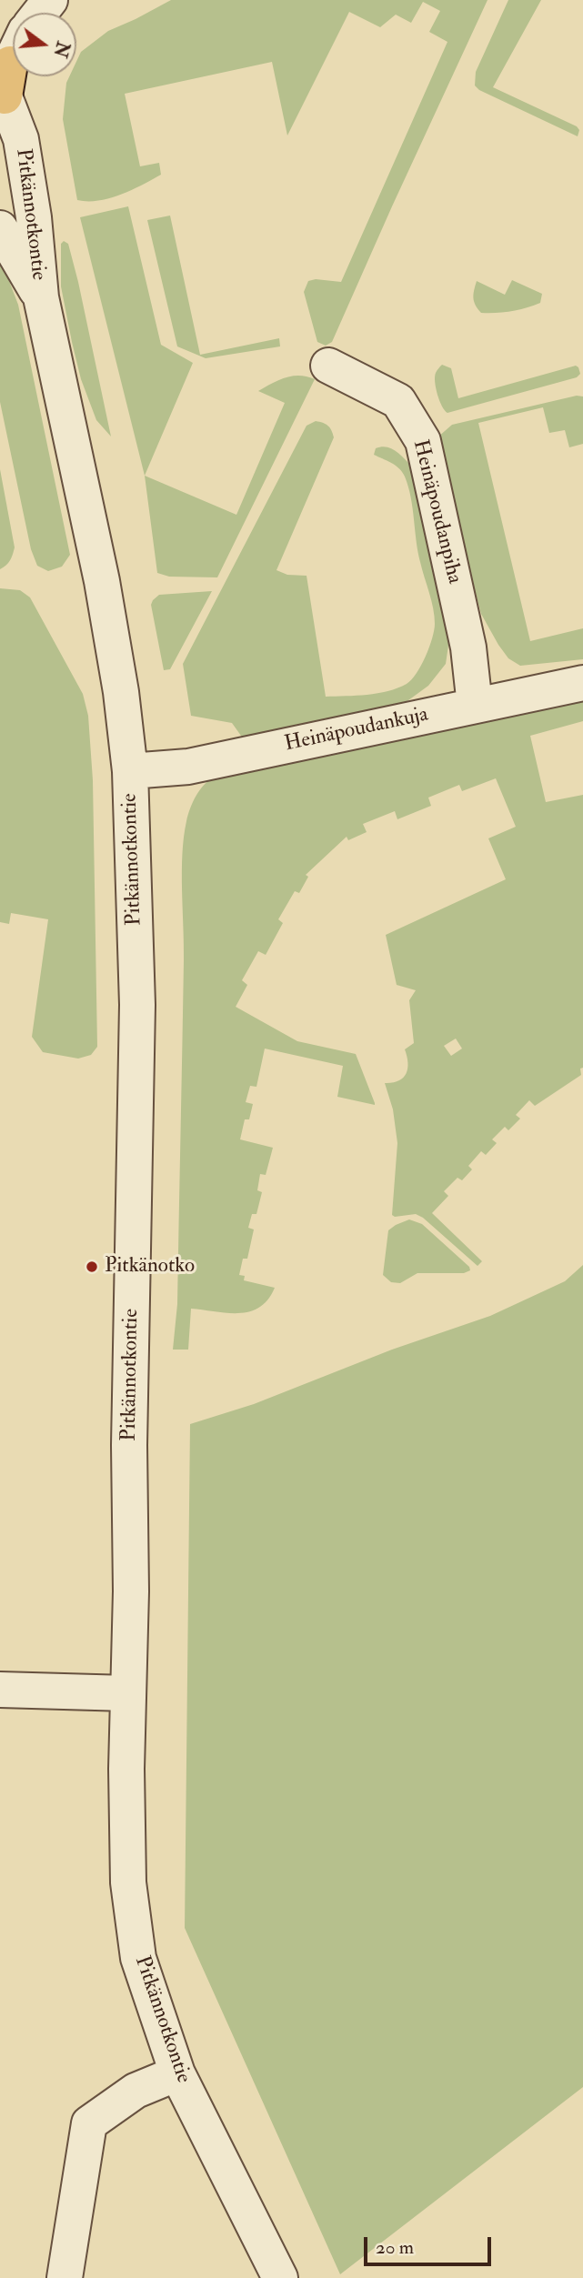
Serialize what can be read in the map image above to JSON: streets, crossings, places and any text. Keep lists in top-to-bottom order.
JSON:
{
  "streets": {
    "street": ["Pitkännotkontie", "Heinäpoudanpiha", "Heinäpoudankuja"]
  },
  "crossings": [
    ["Pitkännotkontie", "Heinäpoudankuja"],
    ["Heinäpoudanpiha", "Heinäpoudankuja"]
  ],
  "places": ["Pitkänotko"],
  "scale_bar": "20 m",
  "north": "right"
}
